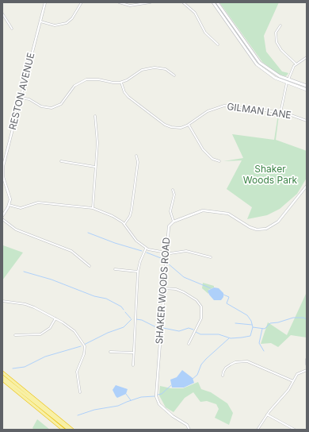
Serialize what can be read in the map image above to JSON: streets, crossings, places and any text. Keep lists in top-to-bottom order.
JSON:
{
  "streets": {
    "street": ["RESTON AVENUE", "GILMAN LANE", "SHAKER WOODS ROAD"]
  },
  "parks": ["Shaker Woods Park"]
}
